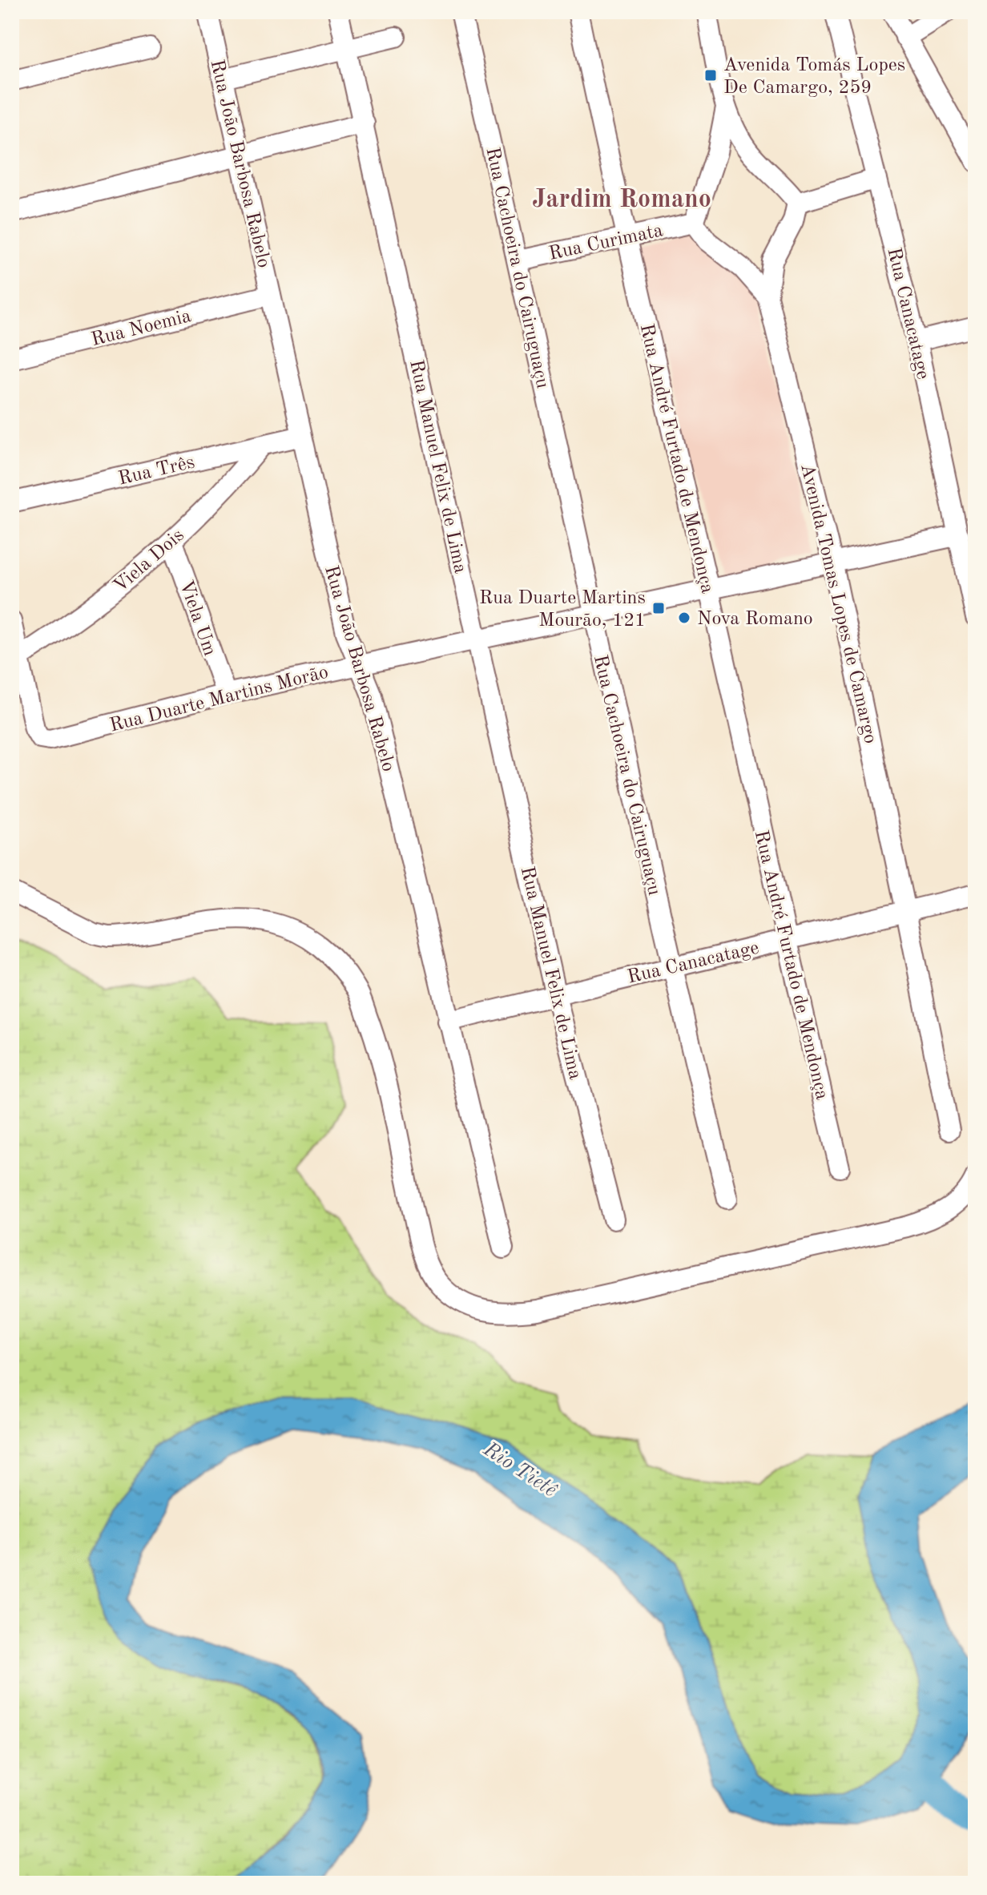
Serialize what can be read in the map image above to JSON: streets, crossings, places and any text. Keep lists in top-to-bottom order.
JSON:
{
  "streets": {
    "street": [
      "Rua João Barbosa Rabelo",
      "Rua Curimata",
      "Rua Cachoeira do Cairuguaçu",
      "Rua Canacatage",
      "Rua Noemia",
      "Rua André Furtado de Mendonça",
      "Rua Manuel Felix de Lima",
      "Rua Três",
      "Viela Dois",
      "Avenida Tomas Lopes de Camargo",
      "Viela Um",
      "Rua Duarte Martins Morão"
    ]
  },
  "crossings": [
    ["Rua João Barbosa Rabelo", "Rua Canacatage"],
    ["Rua João Barbosa Rabelo", "Rua Noemia"],
    ["Rua João Barbosa Rabelo", "Rua Três"],
    ["Rua João Barbosa Rabelo", "Rua Duarte Martins Morão"],
    ["Rua Curimata", "Rua Cachoeira do Cairuguaçu"],
    ["Rua Curimata", "Rua André Furtado de Mendonça"],
    ["Rua Curimata", "Avenida Tomas Lopes de Camargo"],
    ["Rua Cachoeira do Cairuguaçu", "Rua Canacatage"],
    ["Rua Cachoeira do Cairuguaçu", "Rua Duarte Martins Morão"],
    ["Rua Canacatage", "Rua André Furtado de Mendonça"],
    ["Rua Canacatage", "Rua Manuel Felix de Lima"],
    ["Rua Canacatage", "Avenida Tomas Lopes de Camargo"],
    ["Rua Canacatage", "Rua Duarte Martins Morão"],
    ["Rua André Furtado de Mendonça", "Rua Duarte Martins Morão"],
    ["Rua Manuel Felix de Lima", "Rua Duarte Martins Morão"],
    ["Rua Três", "Viela Dois"],
    ["Viela Dois", "Viela Um"],
    ["Viela Dois", "Rua Duarte Martins Morão"],
    ["Avenida Tomas Lopes de Camargo", "Rua Duarte Martins Morão"],
    ["Viela Um", "Rua Duarte Martins Morão"]
  ],
  "districts": ["Jardim Romano"],
  "water": ["Rio Tietê"],
  "places": {
    "transit": ["Avenida Tomás Lopes De Camargo, 259", "Rua Duarte Martins Mourão, 121"],
    "other": ["Nova Romano"]
  }
}
